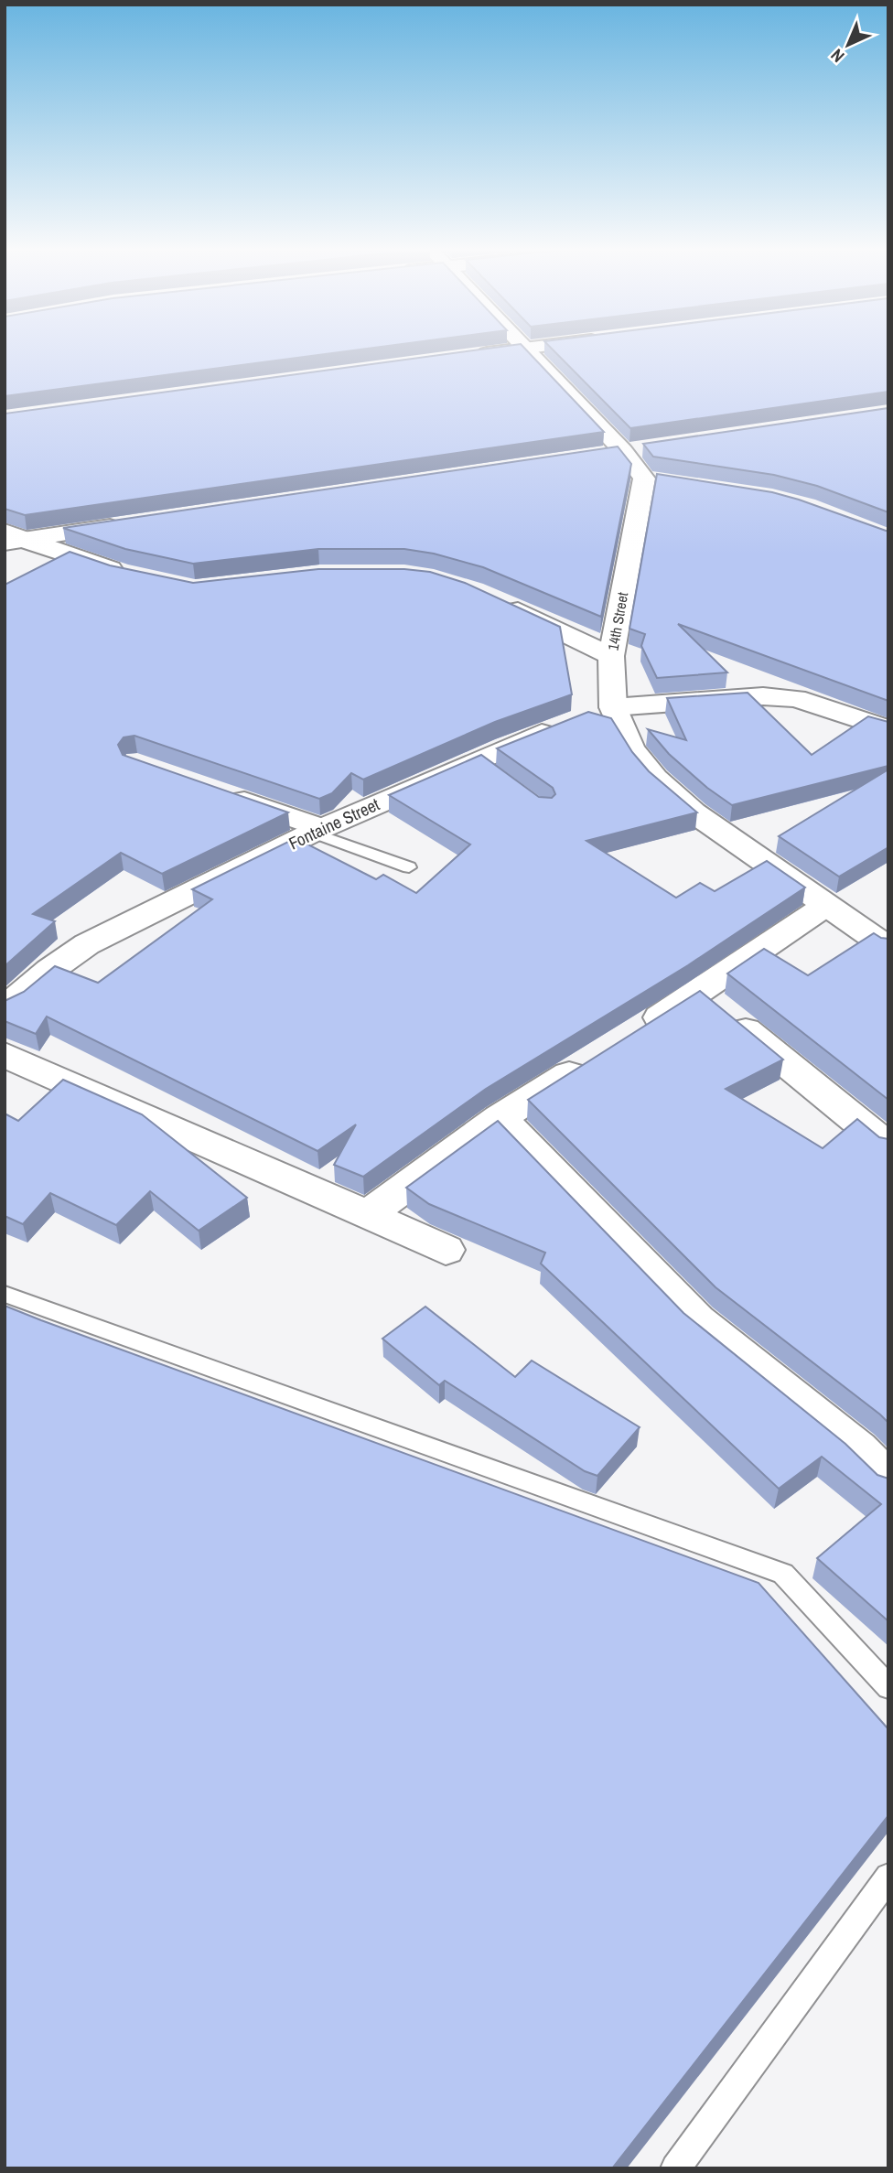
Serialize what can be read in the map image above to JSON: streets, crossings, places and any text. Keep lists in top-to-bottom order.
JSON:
{
  "streets": {
    "street": ["14th Street", "Fontaine Street"]
  },
  "crossings": [
    ["14th Street", "Fontaine Street"]
  ],
  "north": "bottom left"
}
